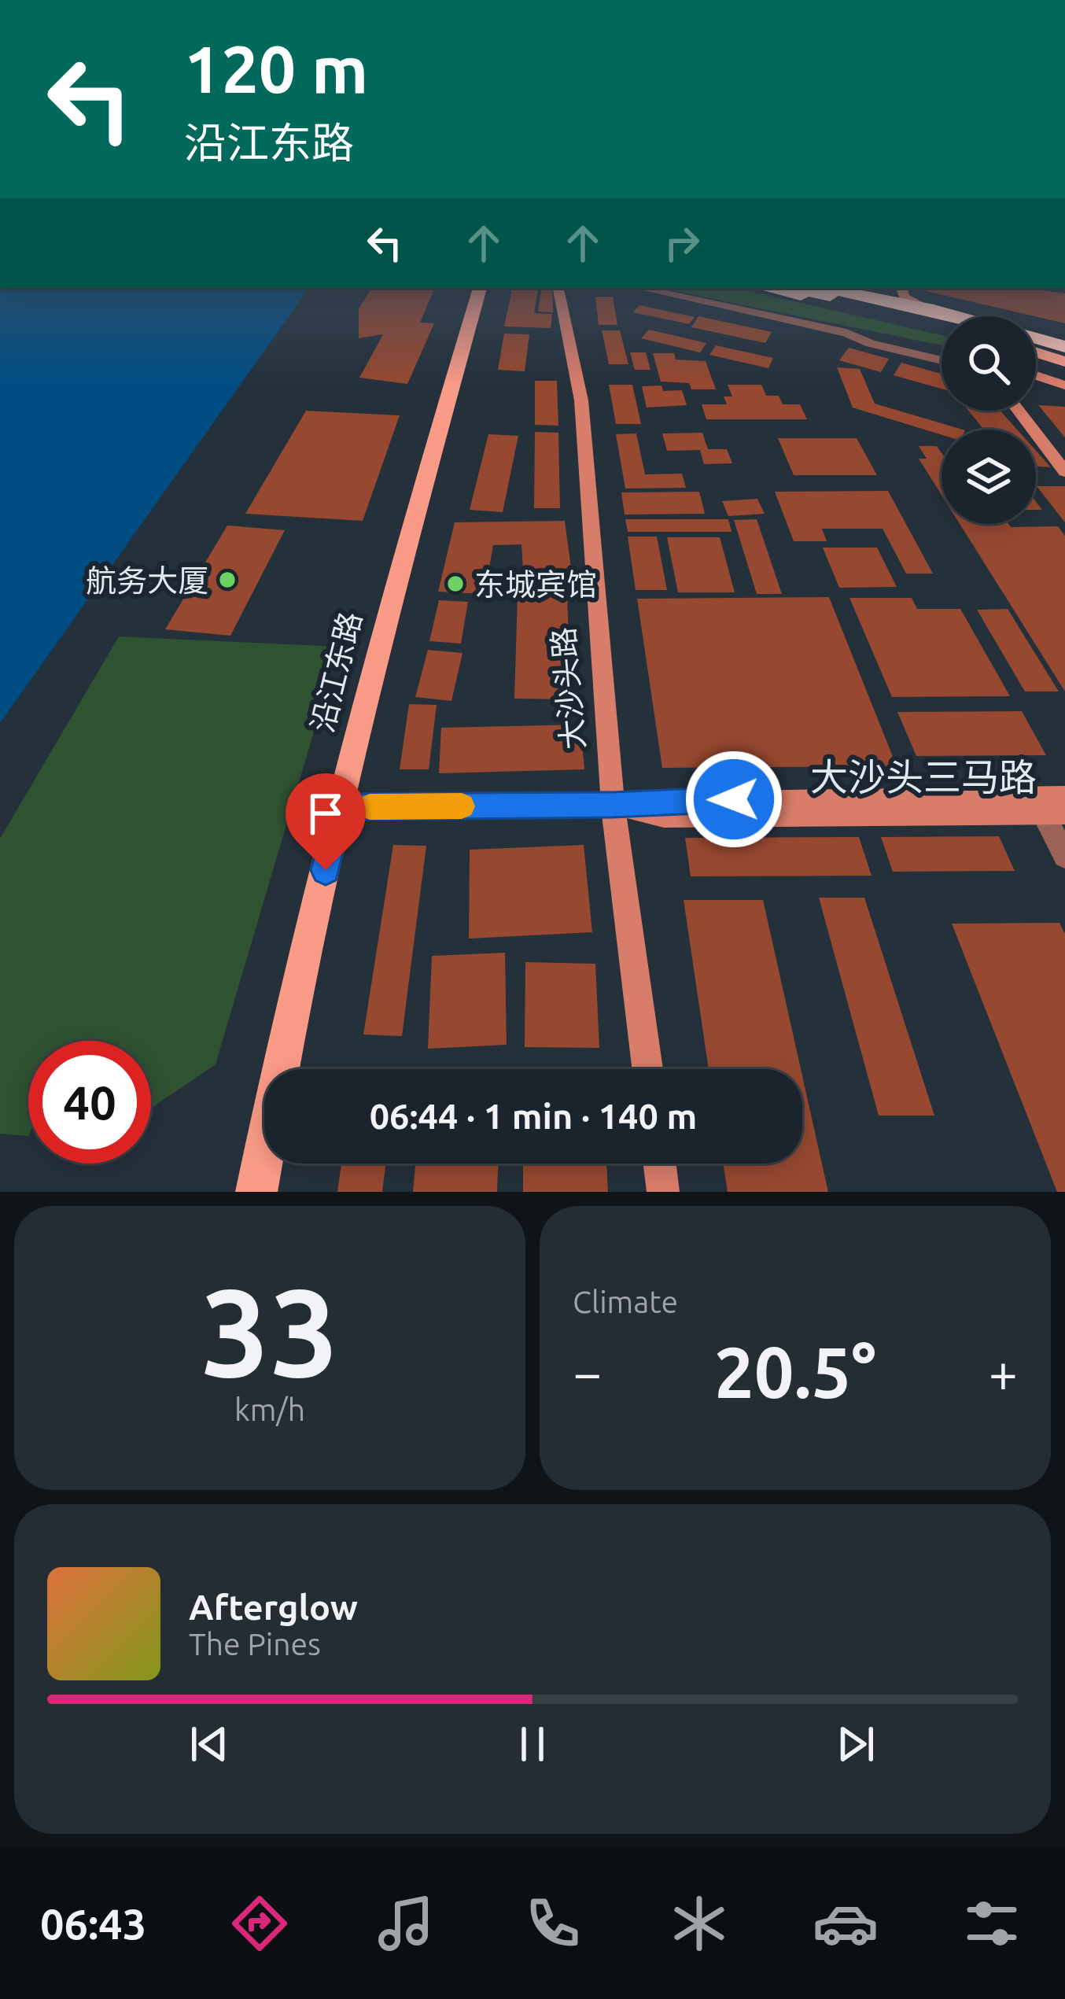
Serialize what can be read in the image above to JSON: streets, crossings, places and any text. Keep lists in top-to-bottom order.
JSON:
{
  "streets": {
    "main road": ["沿江东路", "大沙头路", "大沙头三马路"]
  },
  "crossings": [
    ["沿江东路", "大沙头三马路"],
    ["大沙头路", "大沙头三马路"]
  ],
  "places": ["航务大厦", "东城宾馆"],
  "page": {
    "turn": ["120 m", "沿江东路"],
    "limit": "40",
    "trip": "06:44 · 1 min · 140 m",
    "tile": [
      ["33", "km/h"],
      "Climate"
    ],
    "heat": ["−", "20.5°", "+"],
    "song": ["Afterglow", "The Pines"],
    "tabs": "06:43"
  }
}
